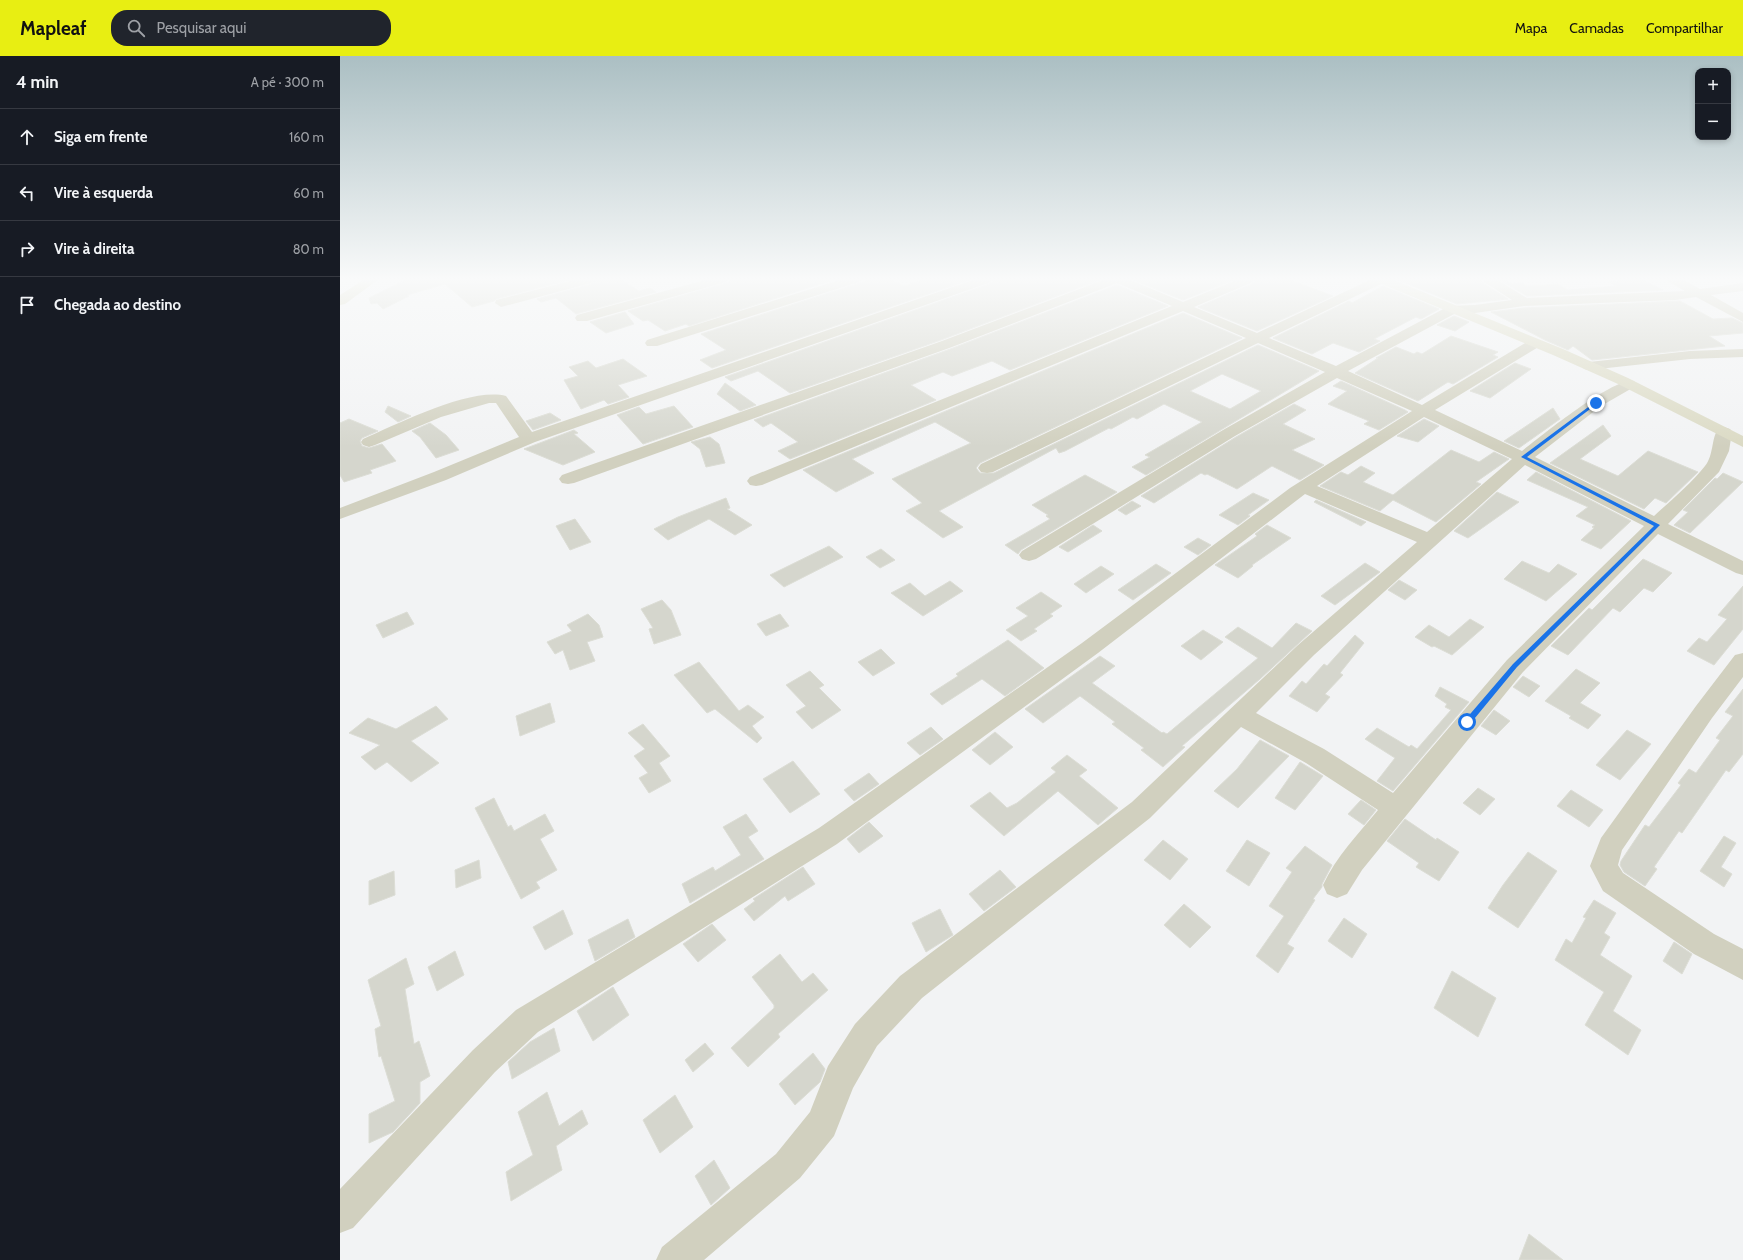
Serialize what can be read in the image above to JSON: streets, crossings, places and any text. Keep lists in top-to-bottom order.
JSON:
{
  "page": {
    "header": "Mapleaf",
    "search": "Pesquisar aqui",
    "nav": ["Mapa", "Camadas", "Compartilhar"],
    "heading": ["4 min", "A pé · 300 m"],
    "map_buttons": ["+", "−"],
    "list": [
      ["Siga em frente", "160 m"],
      ["Vire à esquerda", "60 m"],
      ["Vire à direita", "80 m"],
      "Chegada ao destino"
    ]
  }
}
